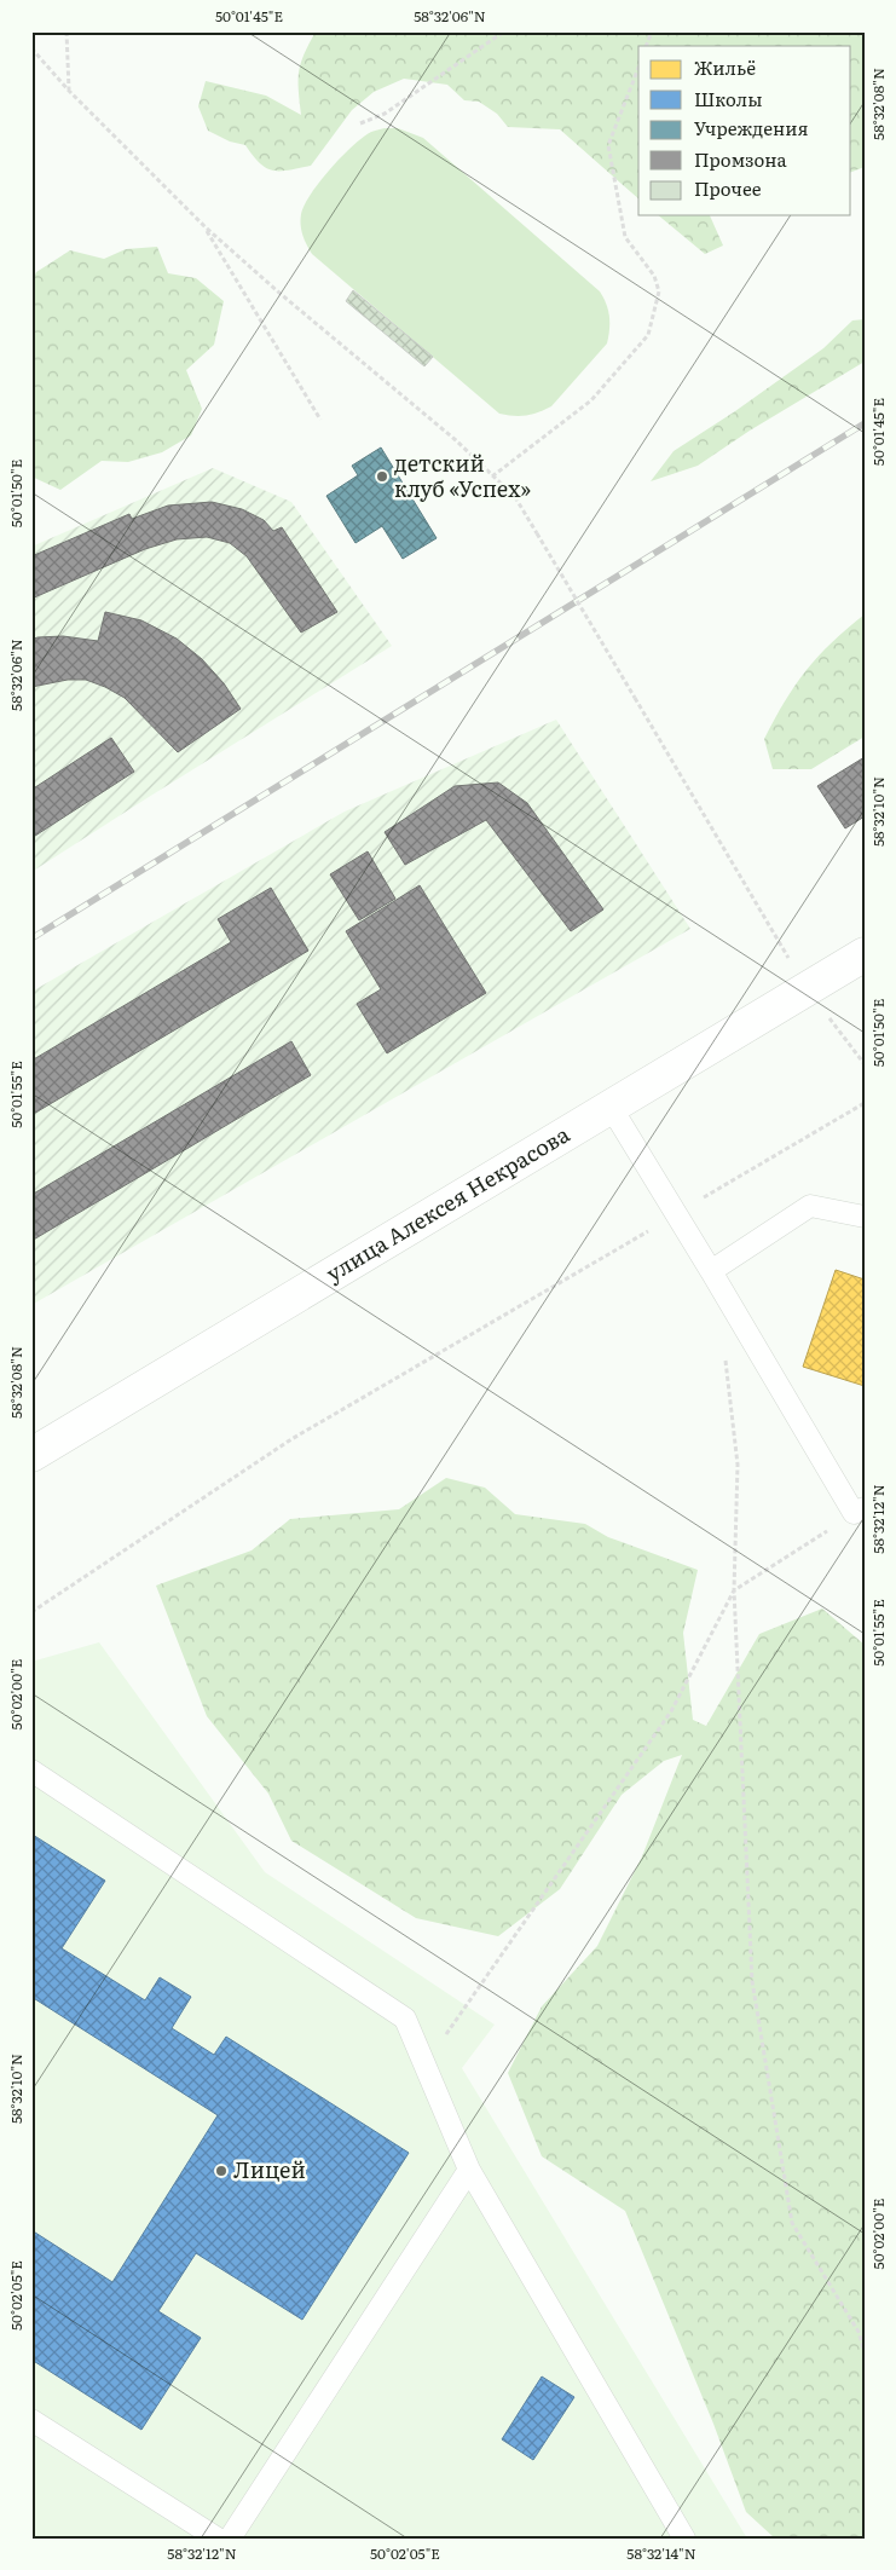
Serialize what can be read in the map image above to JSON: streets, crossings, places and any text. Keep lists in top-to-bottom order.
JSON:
{
  "streets": {
    "street": ["улица Алексея Некрасова"]
  },
  "places": ["детский клуб «Успех»", "Лицей"],
  "legend": [
    "Жильё",
    "Школы",
    "Учреждения",
    "Промзона",
    "Прочее"
  ],
  "coordinates": [
    "50°01'45\"E",
    "58°32'06\"N",
    "58°32'08\"N",
    "50°01'50\"E",
    "58°32'10\"N",
    "50°01'55\"E",
    "58°32'12\"N",
    "50°02'00\"E",
    "50°02'05\"E",
    "58°32'14\"N"
  ]
}
